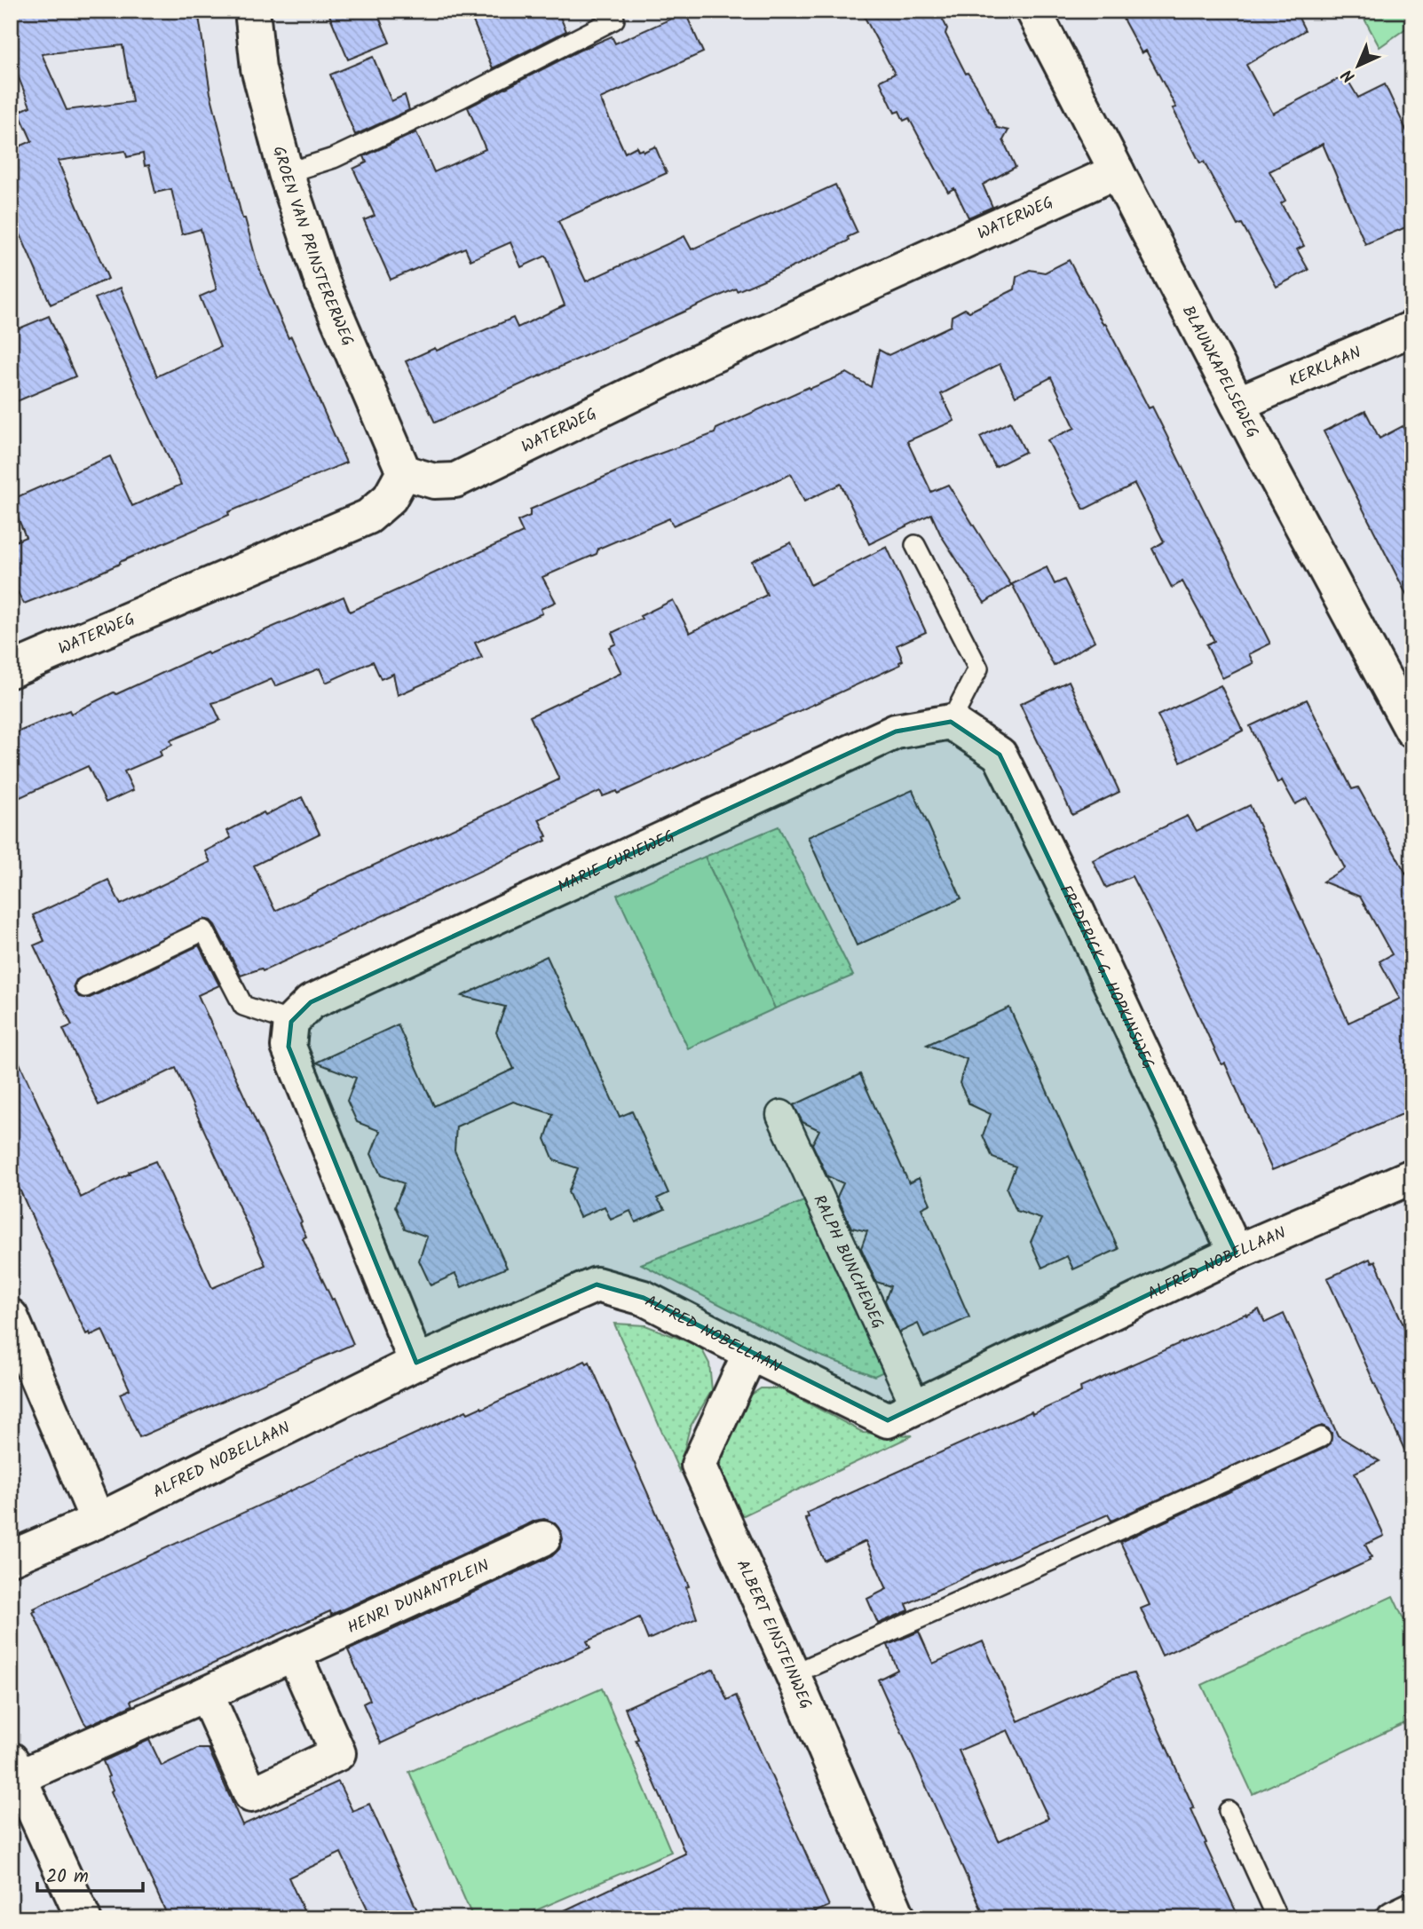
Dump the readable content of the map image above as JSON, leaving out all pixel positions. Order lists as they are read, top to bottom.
{
  "streets": {
    "street": [
      "WATERWEG",
      "GROEN VAN PRINSTERERWEG",
      "KERKLAAN",
      "BLAUWKAPELSEWEG",
      "MARIE CURIEWEG",
      "FREDERICK G. HOPKINSWEG",
      "RALPH BUNCHEWEG",
      "ALFRED NOBELLAAN",
      "HENRI DUNANTPLEIN",
      "ALBERT EINSTEINWEG"
    ]
  },
  "crossings": [
    ["WATERWEG", "GROEN VAN PRINSTERERWEG"],
    ["WATERWEG", "BLAUWKAPELSEWEG"],
    ["KERKLAAN", "BLAUWKAPELSEWEG"],
    ["MARIE CURIEWEG", "FREDERICK G. HOPKINSWEG"],
    ["FREDERICK G. HOPKINSWEG", "ALFRED NOBELLAAN"],
    ["RALPH BUNCHEWEG", "ALFRED NOBELLAAN"],
    ["ALFRED NOBELLAAN", "ALBERT EINSTEINWEG"]
  ],
  "scale_bar": "20 m",
  "north": "bottom left"
}
